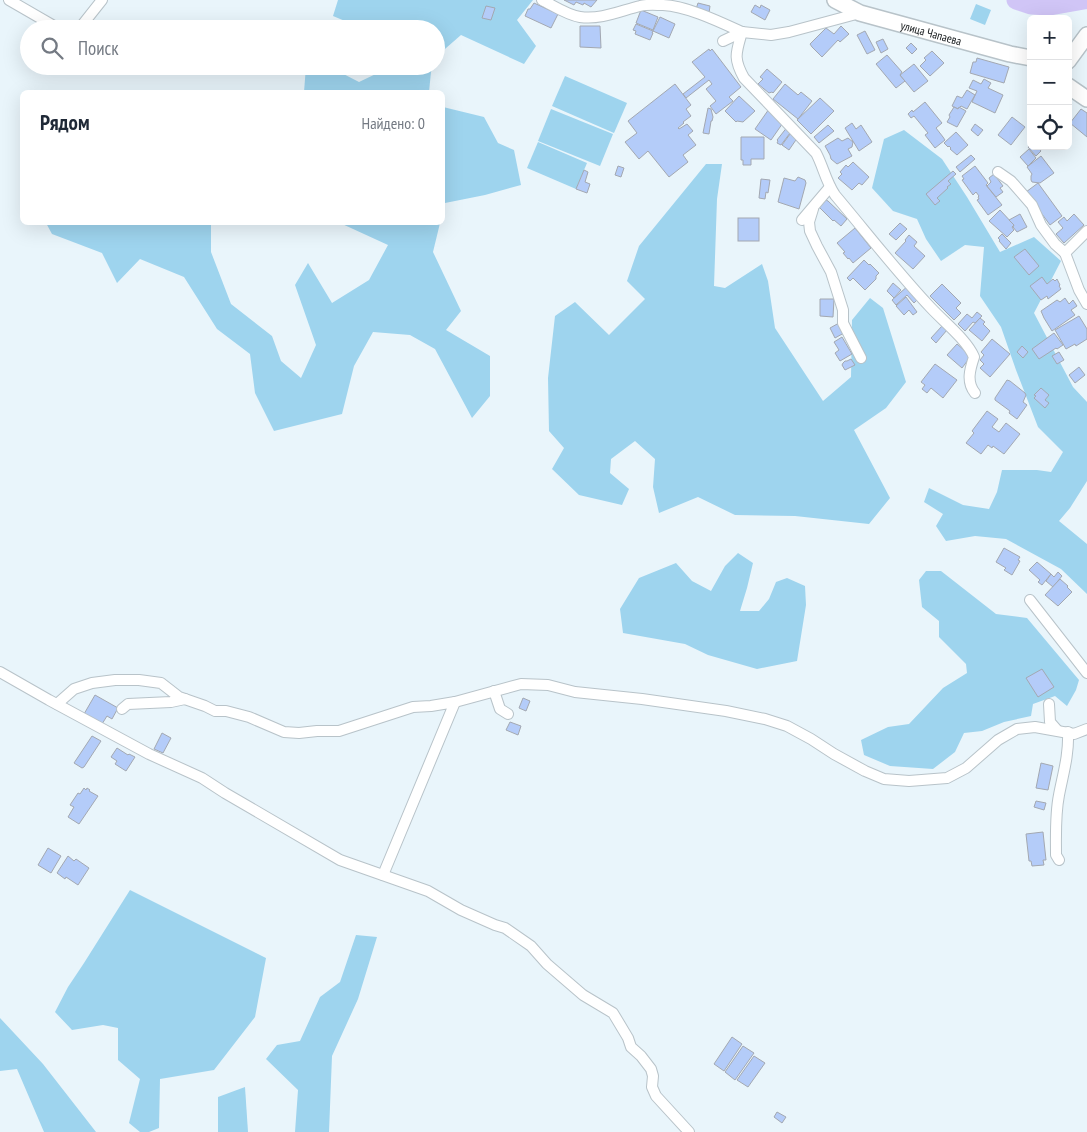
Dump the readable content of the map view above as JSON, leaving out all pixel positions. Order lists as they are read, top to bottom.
{
  "streets": {
    "street": ["улица Чапаева"]
  },
  "page": {
    "map_buttons": ["+", "−"],
    "search": "Поиск",
    "heading": ["Рядом", "Найдено: 0"]
  }
}
